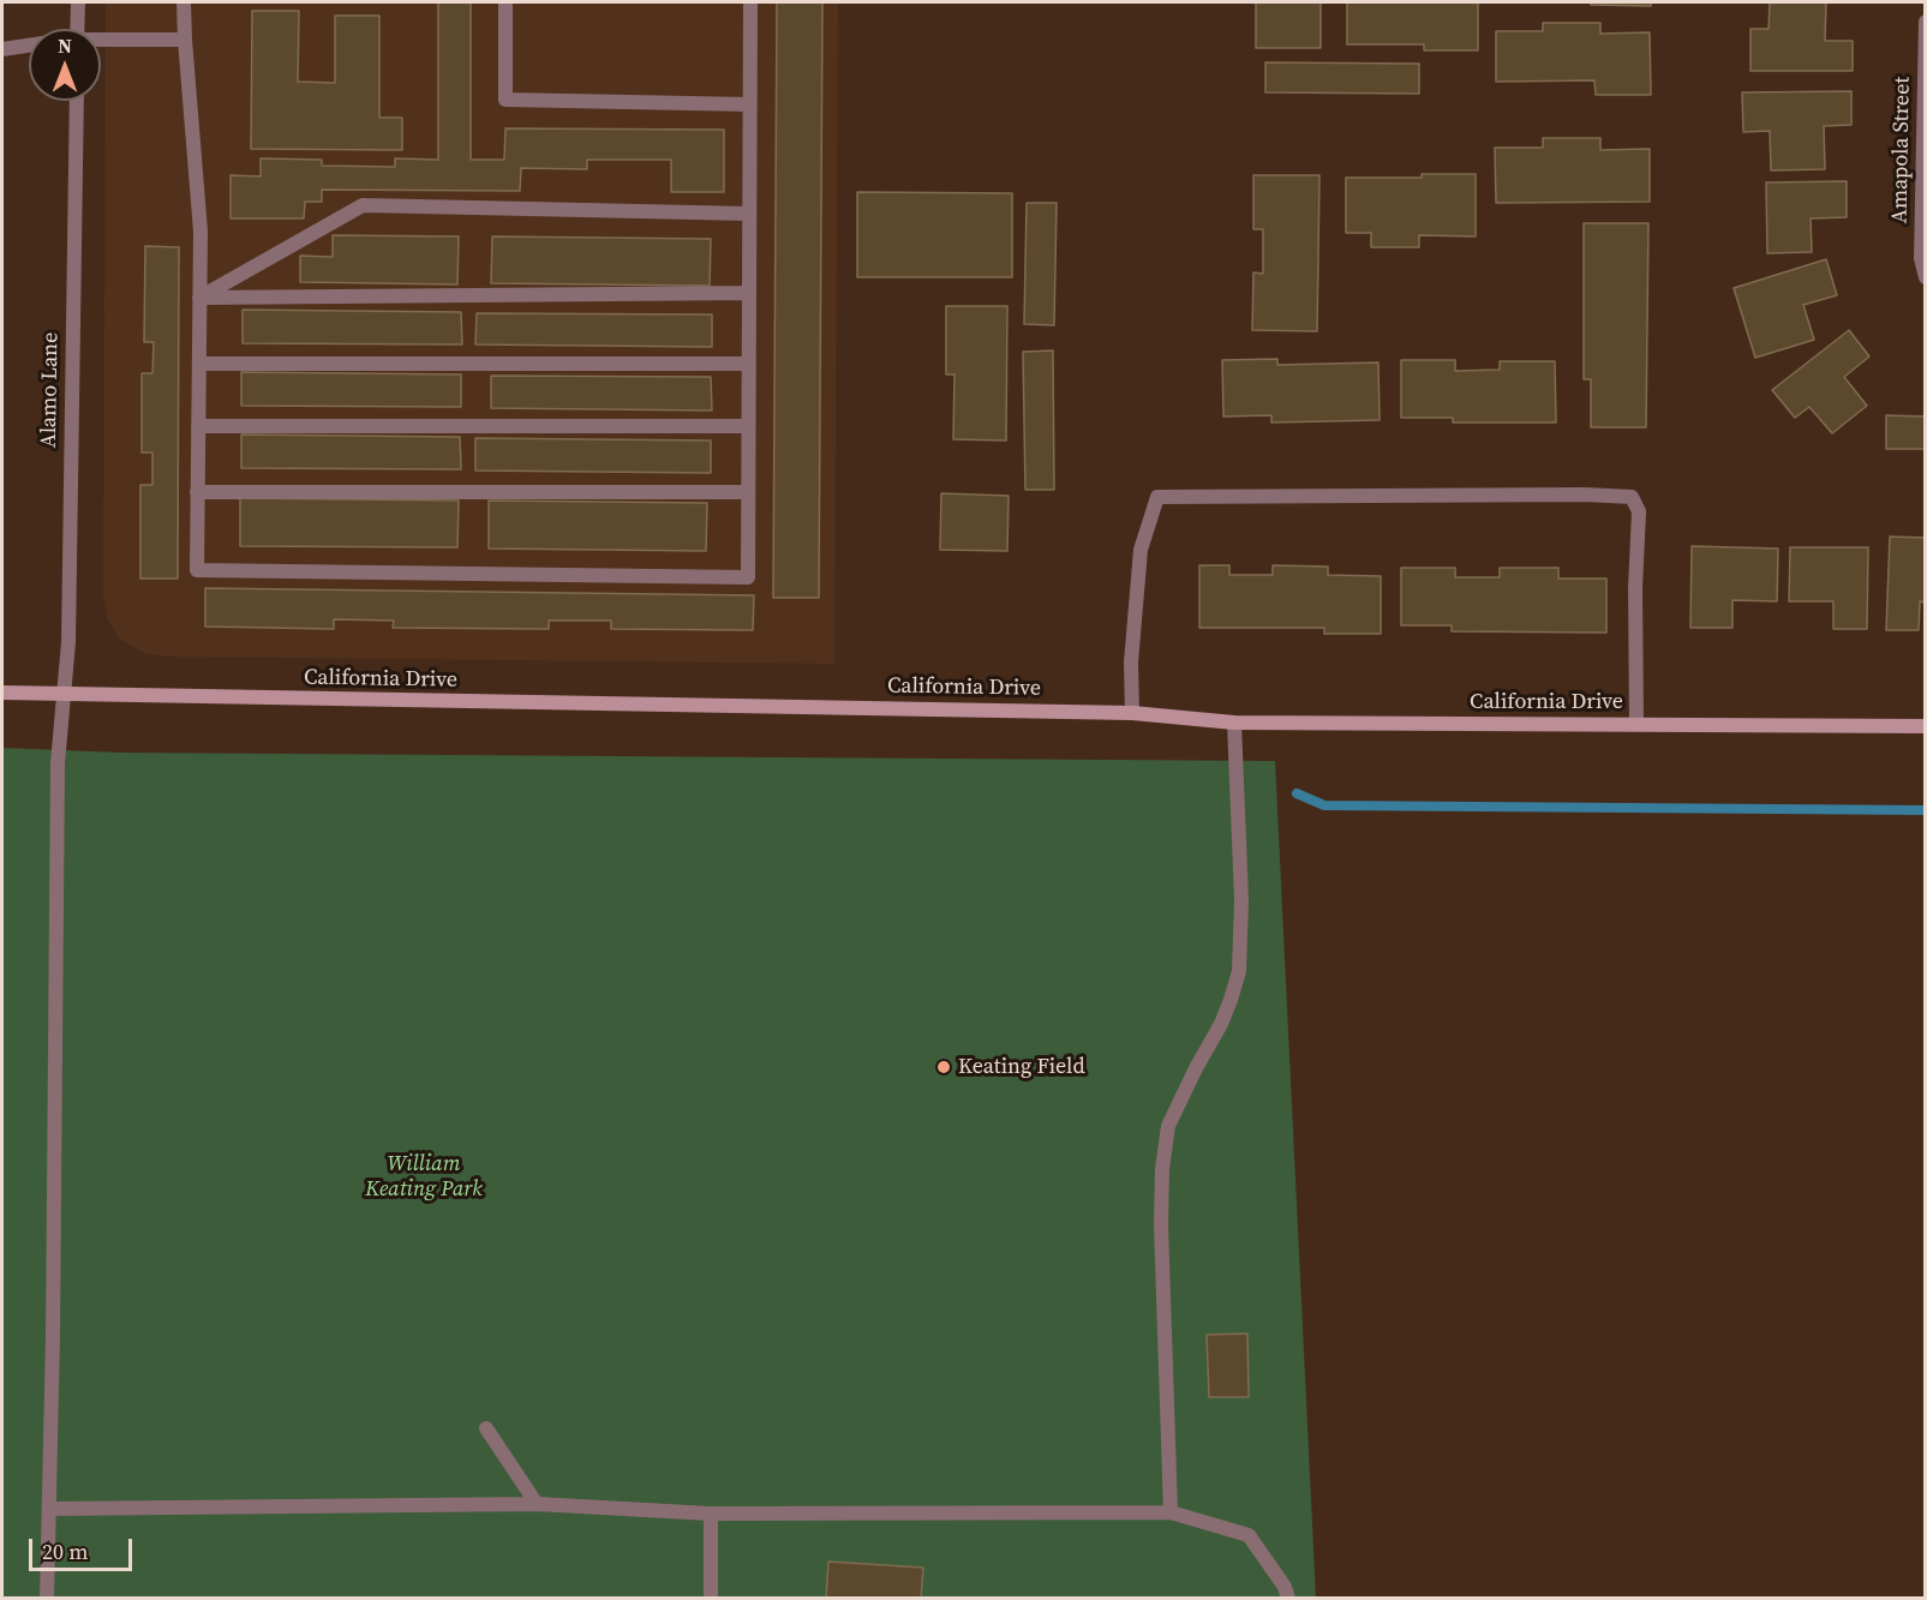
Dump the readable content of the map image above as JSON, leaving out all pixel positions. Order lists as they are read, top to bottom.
{
  "streets": {
    "street": ["Amapola Street", "Alamo Lane", "California Drive"]
  },
  "crossings": [
    ["Alamo Lane", "California Drive"]
  ],
  "parks": ["William Keating Park"],
  "places": ["Keating Field"],
  "scale_bar": "20 m",
  "north": "top"
}
